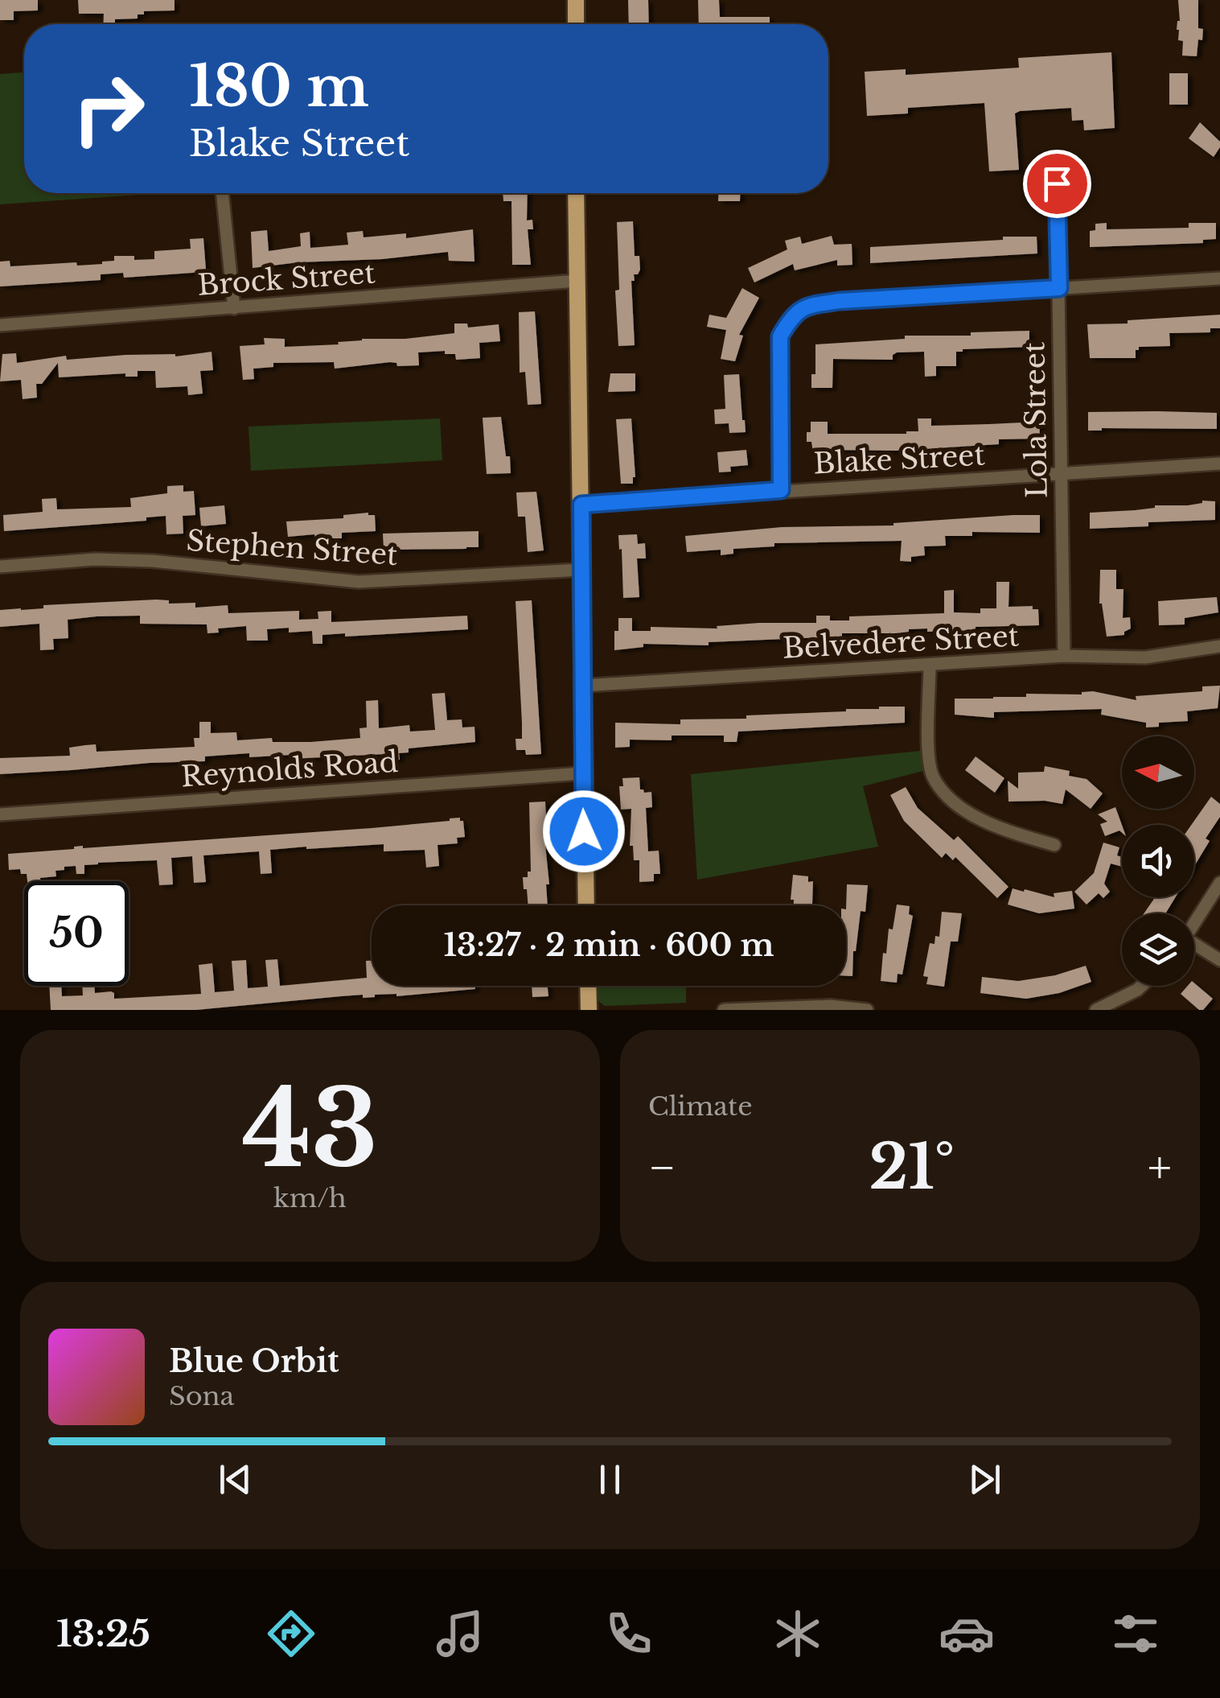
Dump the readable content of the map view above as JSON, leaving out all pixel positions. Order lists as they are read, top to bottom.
{
  "streets": {
    "street": [
      "Brock Street",
      "Lola Street",
      "Blake Street",
      "Stephen Street",
      "Belvedere Street",
      "Reynolds Road"
    ]
  },
  "crossings": [
    ["Lola Street", "Blake Street"],
    ["Lola Street", "Belvedere Street"]
  ],
  "north": "left",
  "page": {
    "turn": ["180 m", "Blake Street"],
    "limit": "50",
    "trip": "13:27 · 2 min · 600 m",
    "tile": [
      ["43", "km/h"],
      "Climate"
    ],
    "heat": ["−", "21°", "+"],
    "song": ["Blue Orbit", "Sona"],
    "tabs": "13:25"
  }
}
